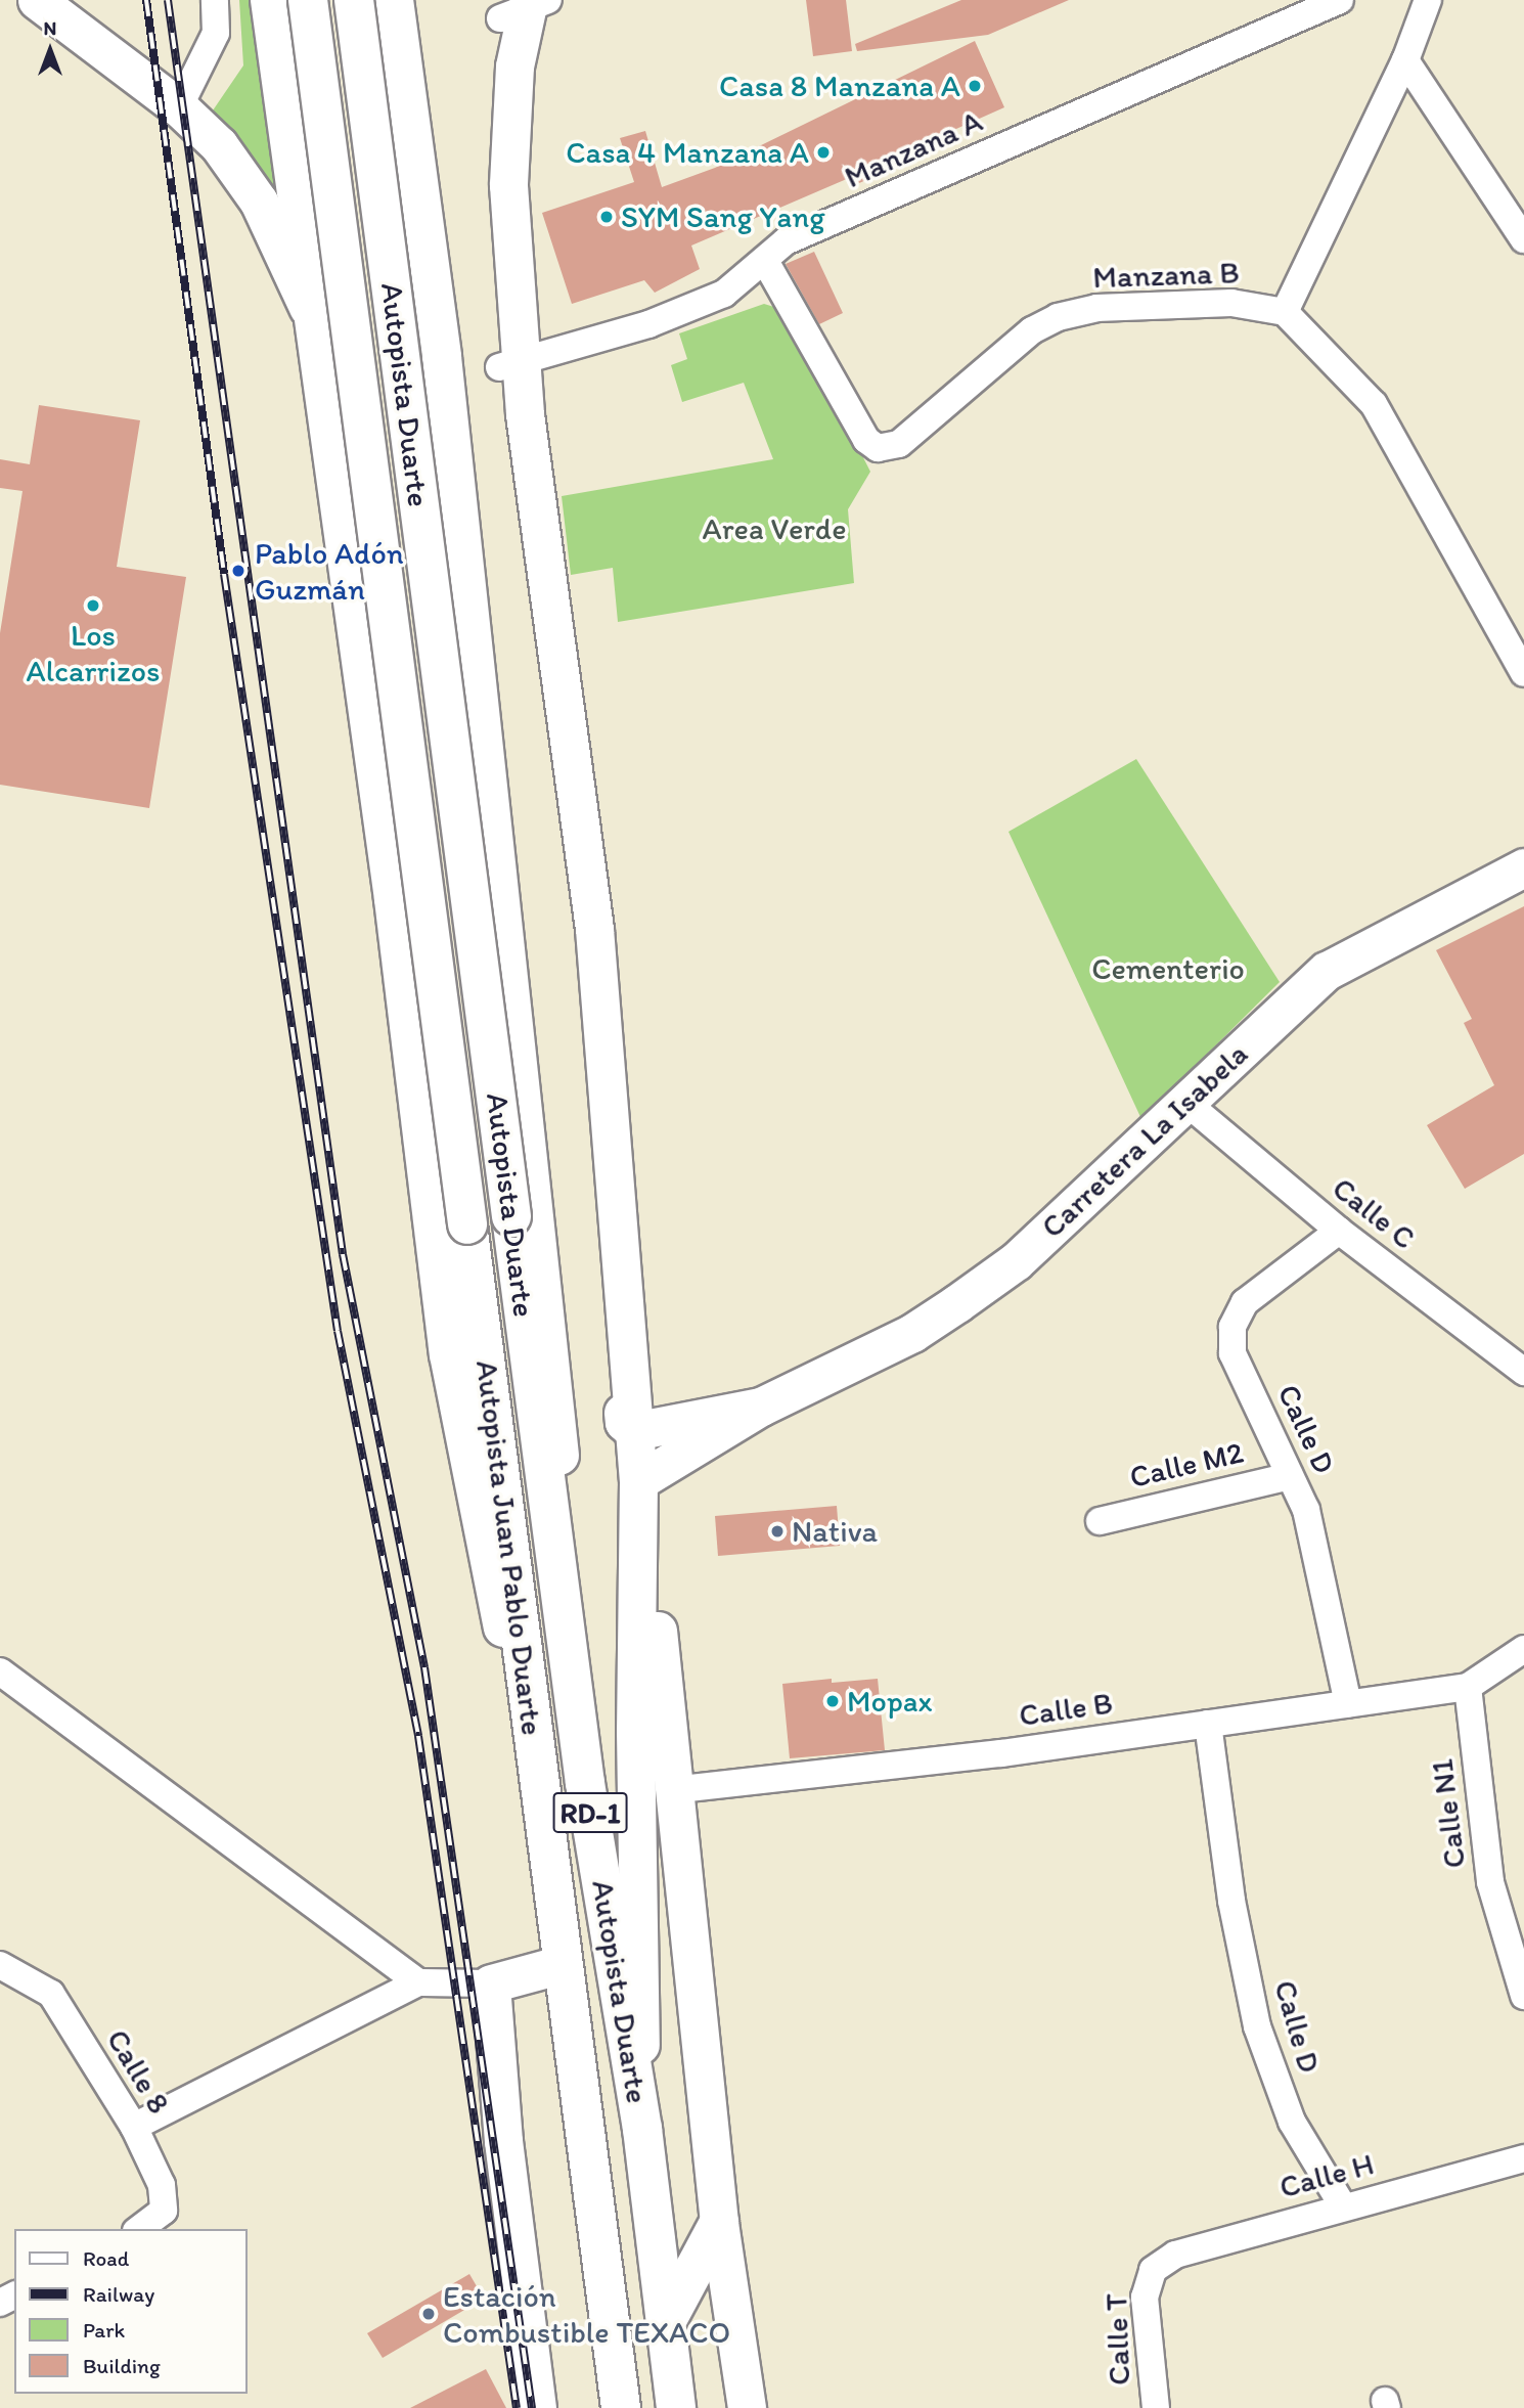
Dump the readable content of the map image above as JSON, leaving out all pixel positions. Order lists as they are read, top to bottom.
{
  "streets": {
    "main road": [
      "Autopista Duarte",
      "Carretera La Isabela",
      "Autopista Juan Pablo Duarte",
      "RD-1"
    ],
    "street": [
      "Manzana A",
      "Manzana B",
      "Calle C",
      "Calle D",
      "Calle M2",
      "Calle B",
      "Calle N1",
      "Calle 8",
      "Calle H",
      "Calle T"
    ]
  },
  "crossings": [
    ["Manzana A", "Manzana B"],
    ["Autopista Duarte", "Autopista Juan Pablo Duarte"],
    ["Carretera La Isabela", "Calle C"],
    ["Calle C", "Calle D"],
    ["Calle D", "Calle M2"],
    ["Calle D", "Calle B"],
    ["Calle D", "Calle H"],
    ["Calle B", "Calle N1"],
    ["Calle H", "Calle T"]
  ],
  "parks": ["Area Verde", "Cementerio"],
  "places": [
    "Casa 8 Manzana A",
    "Casa 4 Manzana A",
    "SYM Sang Yang",
    "Pablo Adón Guzmán",
    "Los Alcarrizos",
    "Nativa",
    "Mopax",
    "Estación Combustible TEXACO"
  ],
  "legend": [
    "Road",
    "Railway",
    "Park",
    "Building"
  ],
  "north": "top"
}
